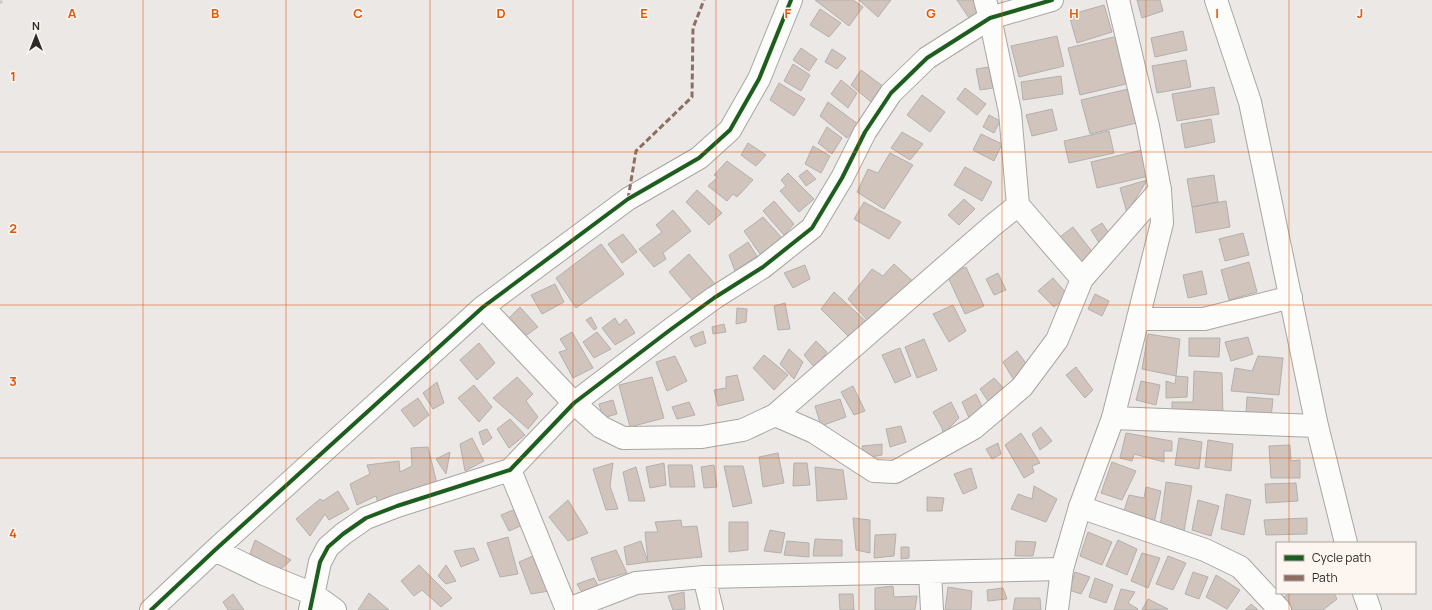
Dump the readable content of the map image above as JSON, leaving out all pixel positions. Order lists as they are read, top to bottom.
{
  "legend": ["Cycle path", "Path"],
  "north": "top",
  "grid": {
    "columns": [
      "A",
      "B",
      "C",
      "D",
      "E",
      "F",
      "G",
      "H",
      "I",
      "J"
    ],
    "rows": [
      "1",
      "2",
      "3",
      "4"
    ]
  }
}
